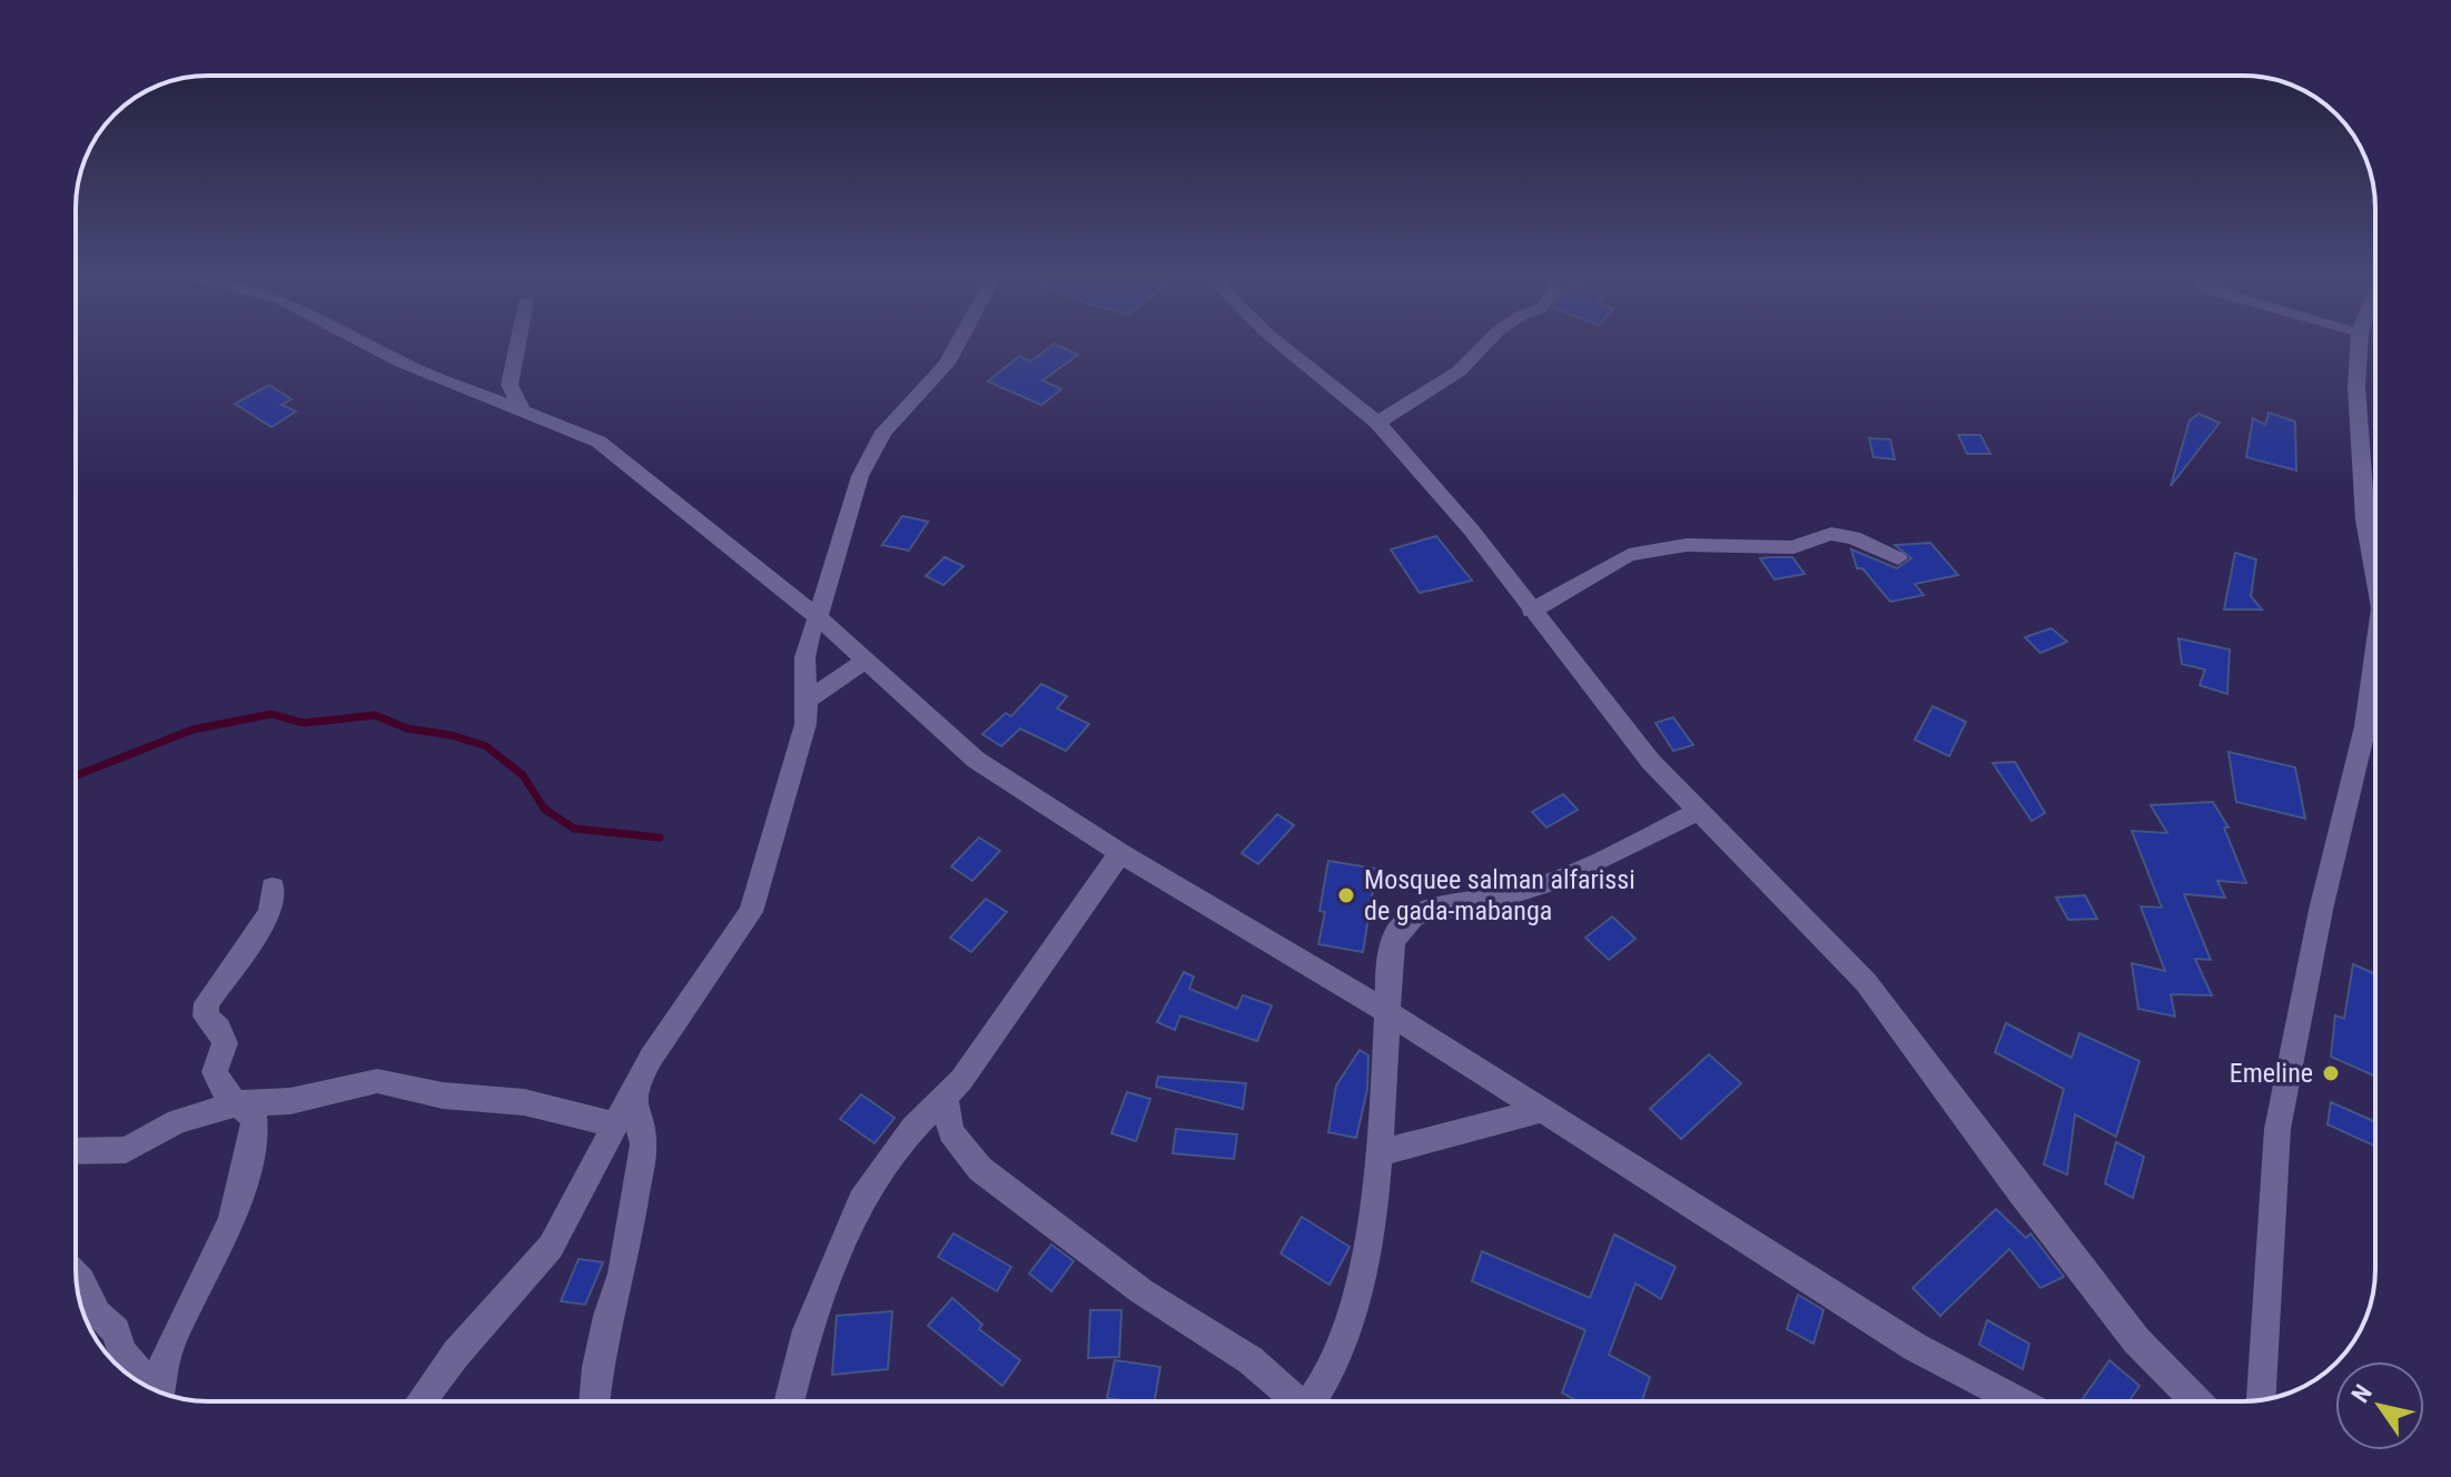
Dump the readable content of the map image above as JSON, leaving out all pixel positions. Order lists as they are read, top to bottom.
{
  "places": ["Mosquee salman alfarissi de gada-mabanga", "Emeline"],
  "north": "top left"
}
